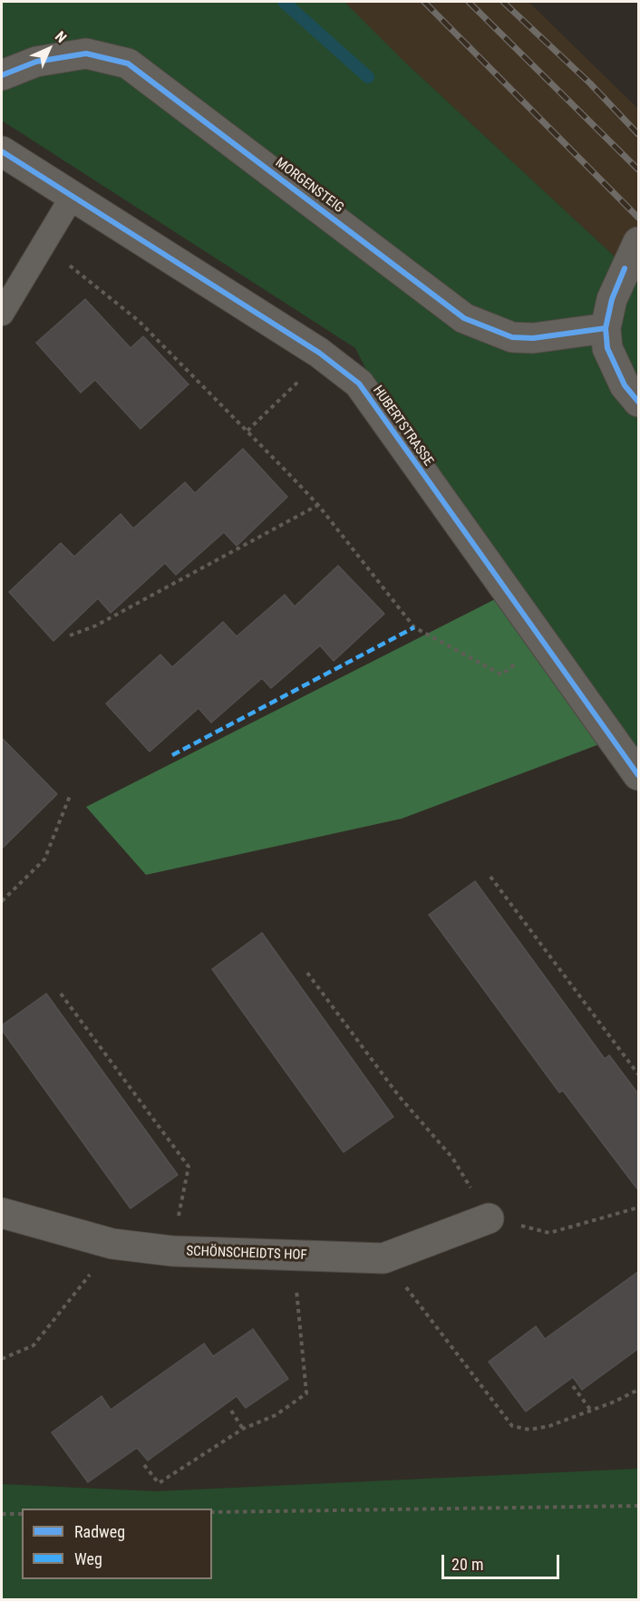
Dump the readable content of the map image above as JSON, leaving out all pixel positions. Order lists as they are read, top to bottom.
{
  "streets": {
    "street": ["MORGENSTEIG", "HUBERTSTRASSE", "SCHÖNSCHEIDTS HOF"]
  },
  "legend": ["Radweg", "Weg"],
  "scale_bar": "20 m",
  "north": "top right"
}
